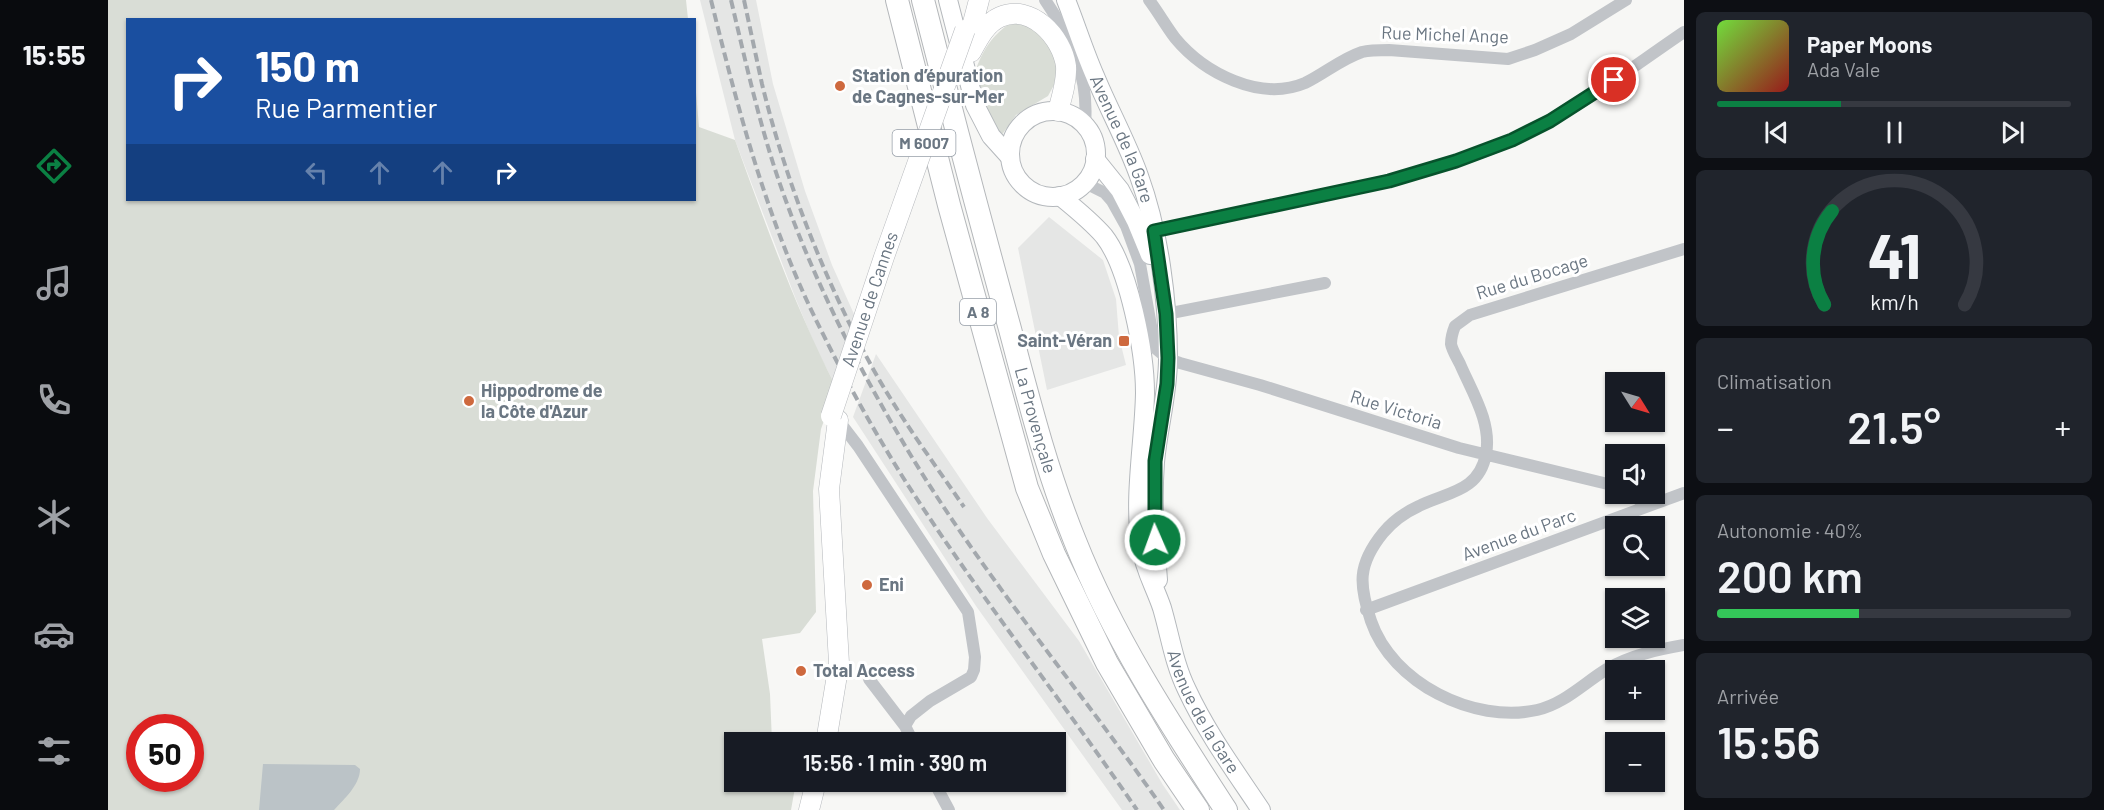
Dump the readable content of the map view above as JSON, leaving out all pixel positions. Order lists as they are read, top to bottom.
{
  "streets": {
    "highway": ["A 8", "La Provençale"],
    "main road": ["Avenue de la Gare", "M 6007", "Avenue de Cannes"],
    "street": [
      "Rue Michel Ange",
      "Rue du Bocage",
      "Rue Victoria",
      "Avenue du Parc"
    ]
  },
  "crossings": [
    ["Avenue de la Gare", "Rue Victoria"],
    ["Rue du Bocage", "Rue Victoria"]
  ],
  "places": {
    "other": [
      "Station d’épuration de Cagnes-sur-Mer",
      "Hippodrome de la Côte d'Azur",
      "Eni",
      "Total Access"
    ],
    "transit": ["Saint-Véran"]
  },
  "north": "bottom right",
  "page": {
    "tabs": "15:55",
    "turn": ["150 m", "Rue Parmentier"],
    "song": ["Paper Moons", "Ada Vale"],
    "tile": [
      "Climatisation",
      ["Autonomie · 40%", "200 km"],
      ["Arrivée", "15:56"]
    ],
    "map_buttons": ["+", "−"],
    "heat": ["−", "21.5°", "+"],
    "limit": "50",
    "trip": "15:56 · 1 min · 390 m",
    "gauge": ["41", "km/h"]
  }
}
